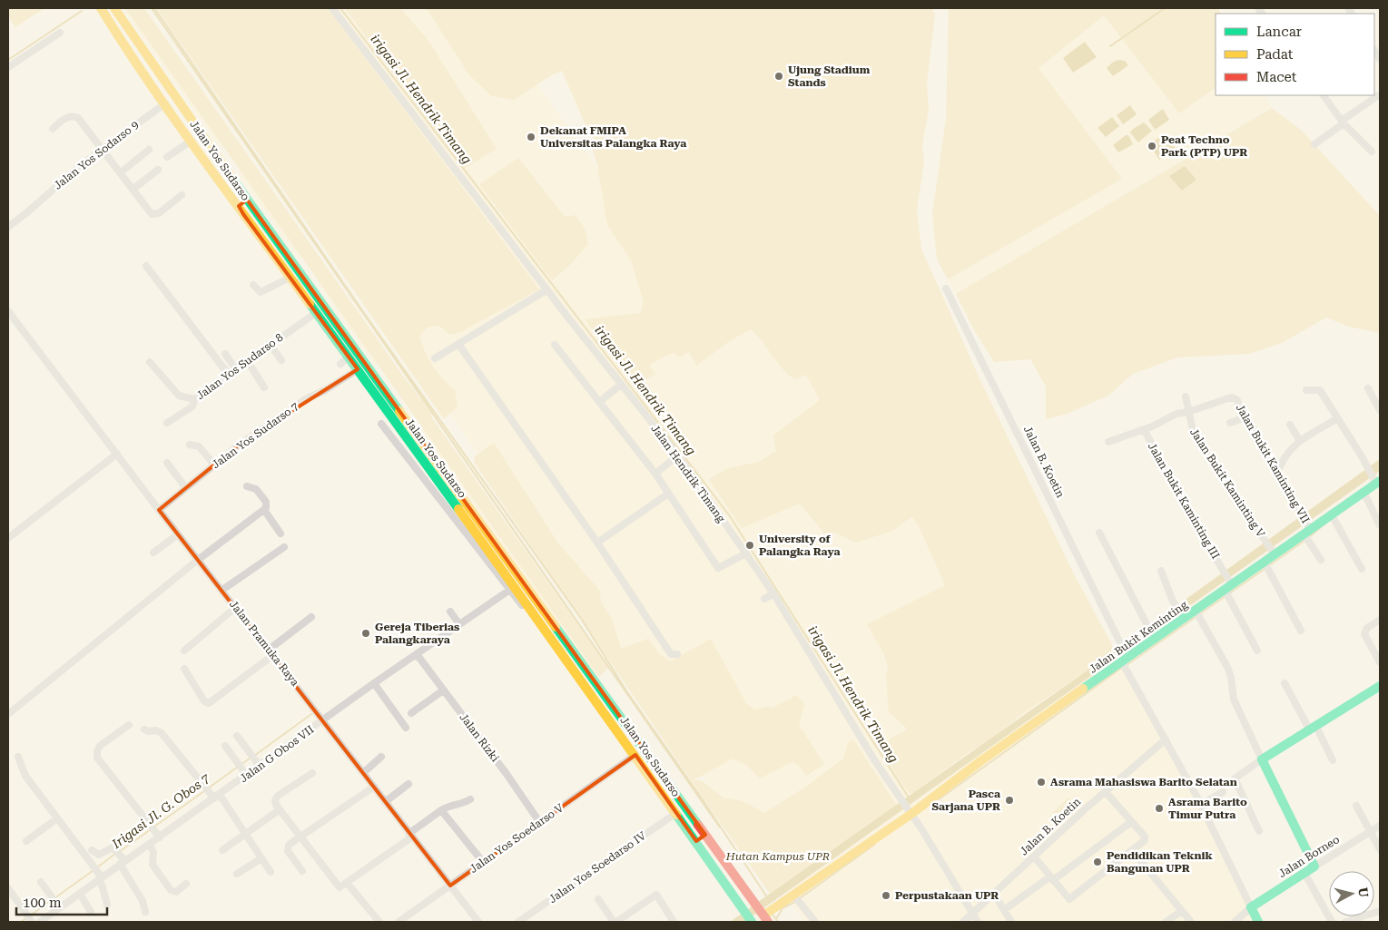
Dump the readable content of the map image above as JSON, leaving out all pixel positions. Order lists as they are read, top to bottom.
{
  "streets": {
    "main road": ["Jalan Yos Sudarso", "Jalan Bukit Keminting", "Jalan Borneo"],
    "street": [
      "Jalan Yos Sodarso 9",
      "Jalan Yos Sudarso 8",
      "Jalan Yos Sudarso 7",
      "Jalan B. Koetin",
      "Jalan Bukit Kaminting VII",
      "Jalan Hendrik Timang",
      "Jalan Bukit Kaminting V",
      "Jalan Bukit Kaminting III",
      "Jalan Pramuka Raya",
      "Jalan Rizki",
      "Jalan G Obos VII",
      "Jalan Yos Soedarso V",
      "Jalan Yos Soedarso IV"
    ]
  },
  "crossings": [
    ["Jalan Yos Sodarso 9", "Jalan Yos Sudarso"],
    ["Jalan Yos Sudarso", "Jalan Yos Sudarso 8"],
    ["Jalan Yos Sudarso", "Jalan Yos Sudarso 7"],
    ["Jalan Yos Sudarso", "Jalan Bukit Keminting"],
    ["Jalan Yos Sudarso", "Jalan G Obos VII"],
    ["Jalan Yos Sudarso", "Jalan Yos Soedarso V"],
    ["Jalan Yos Sudarso", "Jalan Yos Soedarso IV"],
    ["Jalan B. Koetin", "Jalan Hendrik Timang"],
    ["Jalan B. Koetin", "Jalan Bukit Keminting"],
    ["Jalan Bukit Kaminting VII", "Jalan Bukit Kaminting V"],
    ["Jalan Bukit Kaminting VII", "Jalan Bukit Kaminting III"],
    ["Jalan Bukit Kaminting VII", "Jalan Bukit Keminting"],
    ["Jalan Hendrik Timang", "Jalan Bukit Keminting"],
    ["Jalan Bukit Kaminting V", "Jalan Bukit Keminting"],
    ["Jalan Bukit Kaminting III", "Jalan Bukit Keminting"],
    ["Jalan Pramuka Raya", "Jalan G Obos VII"],
    ["Jalan Pramuka Raya", "Jalan Yos Soedarso V"],
    ["Jalan Rizki", "Jalan G Obos VII"],
    ["Jalan Rizki", "Jalan Yos Soedarso V"]
  ],
  "water": ["irigasi Jl. Hendrik Timang", "Irigasi Jl. G. Obos 7"],
  "parks": ["Hutan Kampus UPR"],
  "places": [
    "Ujung Stadium Stands",
    "Dekanat FMIPA Universitas Palangka Raya",
    "Peat Techno Park (PTP) UPR",
    "University of Palangka Raya",
    "Gereja Tiberias Palangkaraya",
    "Asrama Mahasiswa Barito Selatan",
    "Pasca Sarjana UPR",
    "Asrama Barito Timur Putra",
    "Pendidikan Teknik Bangunan UPR",
    "Perpustakaan UPR"
  ],
  "legend": ["Lancar", "Padat", "Macet"],
  "scale_bar": "100 m",
  "north": "right"
}
